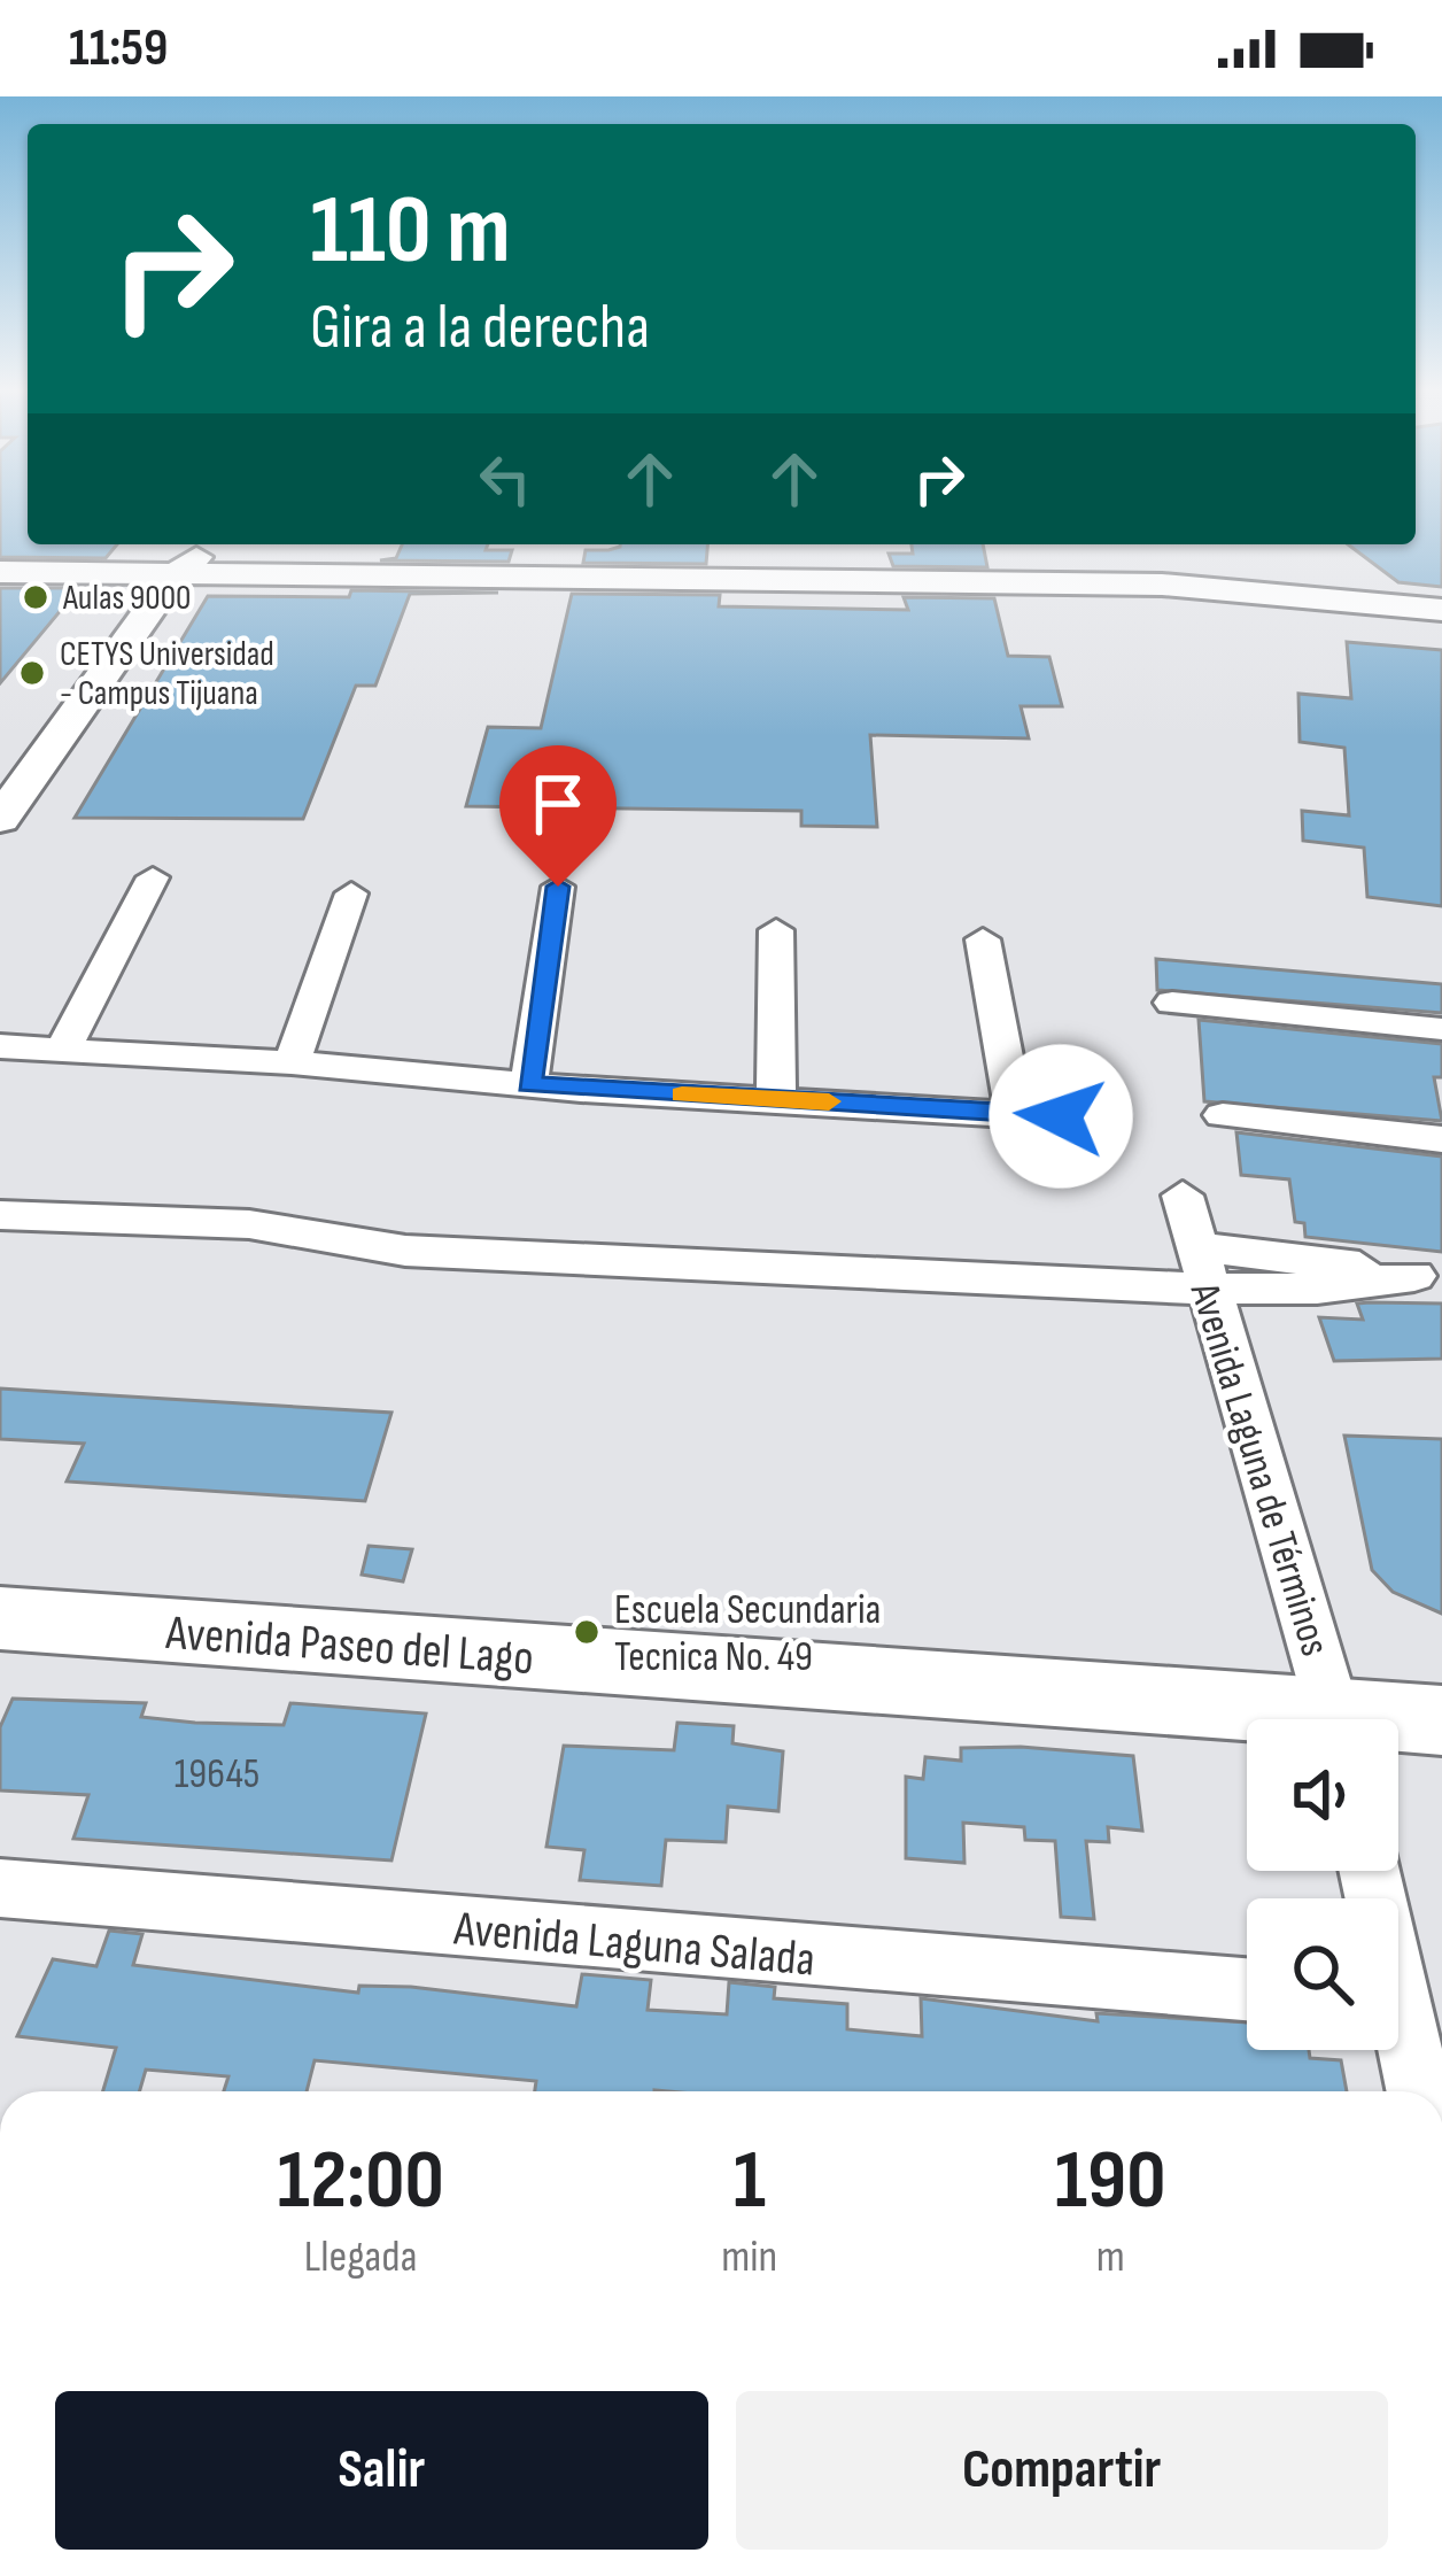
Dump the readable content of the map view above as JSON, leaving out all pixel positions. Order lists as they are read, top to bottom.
{
  "streets": {
    "main road": ["Avenida Paseo del Lago"],
    "street": ["Avenida Laguna de Términos", "Avenida Laguna Salada"]
  },
  "places": ["Aulas 9000", "CETYS Universidad - Campus Tijuana", "Escuela Secundaria Tecnica No. 49"],
  "house_numbers": ["19645"],
  "page": {
    "status": "11:59",
    "turn": ["110 m", "Gira a la derecha"],
    "eta": [
      "12:00",
      "Llegada",
      "1",
      "min",
      "190",
      "m"
    ],
    "buttons": ["Salir", "Compartir"]
  }
}
